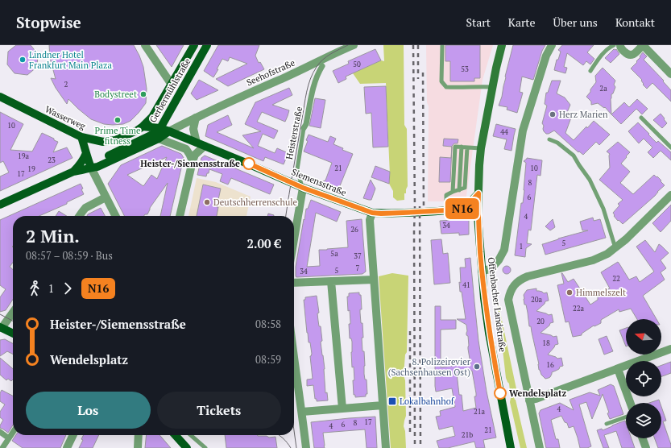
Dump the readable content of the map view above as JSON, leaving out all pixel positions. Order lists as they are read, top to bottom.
{
  "streets": {
    "main road": [
      "Seehofstraße",
      "Gerbermühlstraße",
      "Wasserweg",
      "Siemensstraße",
      "Offenbacher Landstraße"
    ],
    "street": ["Heisterstraße"]
  },
  "crossings": [
    ["Seehofstraße", "Gerbermühlstraße"],
    ["Seehofstraße", "Siemensstraße"],
    ["Gerbermühlstraße", "Wasserweg"],
    ["Gerbermühlstraße", "Siemensstraße"],
    ["Wasserweg", "Siemensstraße"],
    ["Heisterstraße", "Siemensstraße"],
    ["Siemensstraße", "Offenbacher Landstraße"]
  ],
  "places": {
    "other": [
      "Lindner Hotel Frankfurt Main Plaza",
      "Bodystreet",
      "Herz Marien",
      "Prime Time fitness",
      "Heister-/Siemensstraße",
      "Deutschherrenschule",
      "Himmelszelt",
      "8. Polizeirevier (Sachsenhausen Ost)",
      "Wendelsplatz"
    ],
    "transit": ["Lokalbahnhof"]
  },
  "lines": ["bus line N16"],
  "house_numbers": [
    "50",
    "53",
    "2",
    "2a",
    "10",
    "44",
    "19a",
    "23",
    "21",
    "10",
    "19",
    "17",
    "8",
    "6",
    "4",
    "34",
    "26",
    "5",
    "1",
    "5a",
    "37",
    "7",
    "5",
    "34",
    "22",
    "41",
    "20a",
    "22a",
    "20",
    "18",
    "16",
    "4",
    "21a",
    "17",
    "8",
    "6",
    "4",
    "21",
    "21b"
  ],
  "north": "left",
  "page": {
    "header": "Stopwise",
    "nav": [
      "Start",
      "Karte",
      "Über uns",
      "Kontakt"
    ],
    "on_map": "N16",
    "heading": ["2 Min.", "08:57 – 08:59 · Bus", "2.00 €"],
    "legs": ["1", "N16"],
    "list": [
      {
        "name": "Heister-/Siemensstraße",
        "value": "08:58"
      },
      {
        "name": "Wendelsplatz",
        "value": "08:59"
      }
    ],
    "buttons": ["Los", "Tickets"]
  }
}
